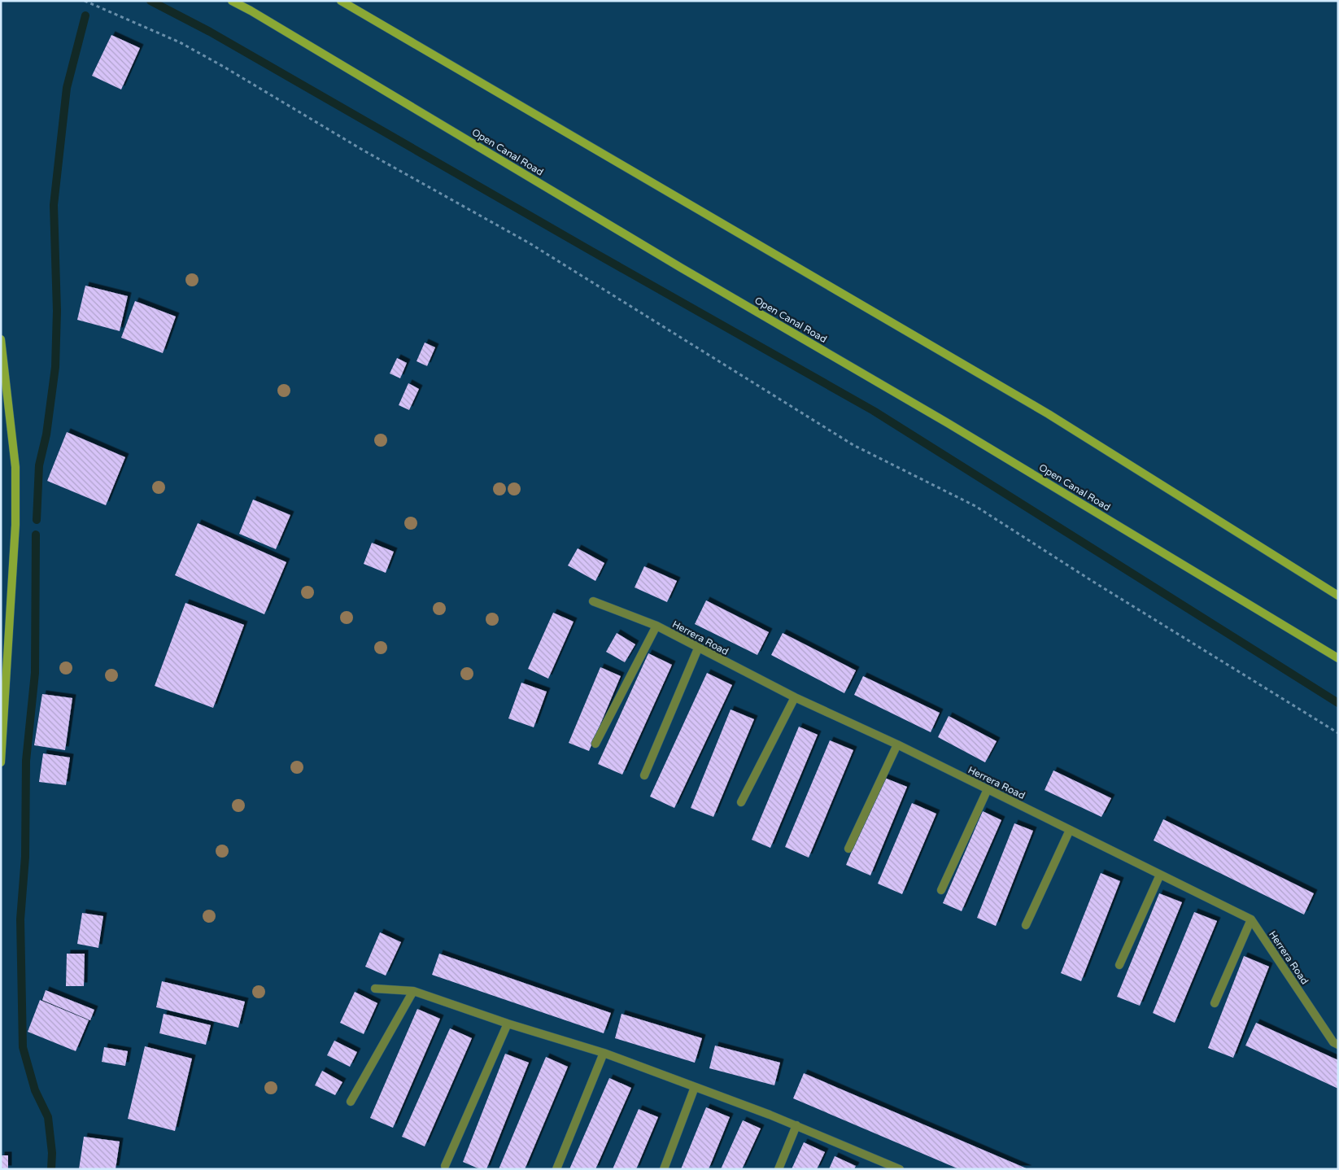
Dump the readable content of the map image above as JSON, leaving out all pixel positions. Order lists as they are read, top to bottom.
{
  "streets": {
    "main road": ["Open Canal Road"],
    "street": ["Herrera Road"]
  }
}
